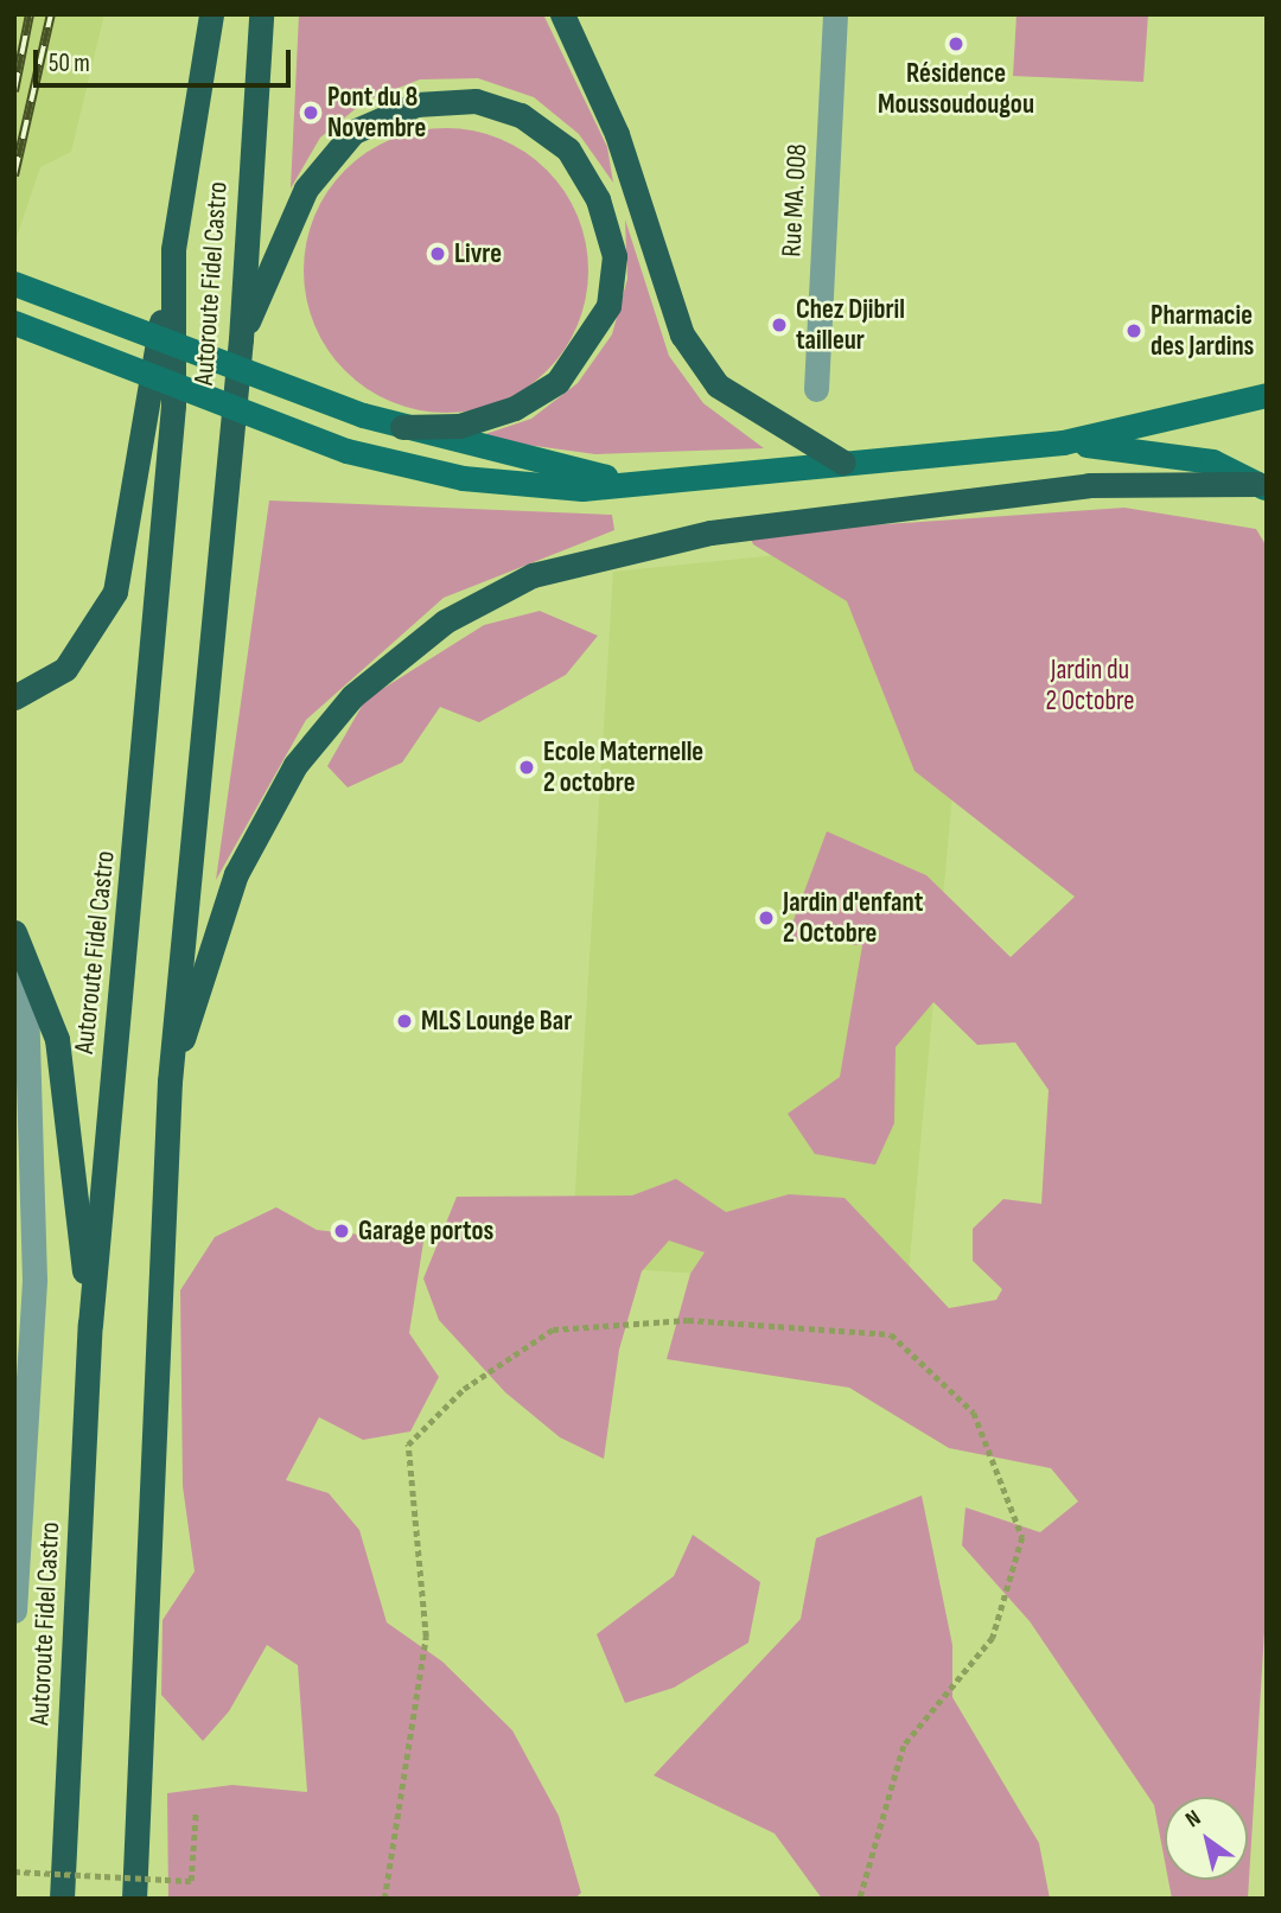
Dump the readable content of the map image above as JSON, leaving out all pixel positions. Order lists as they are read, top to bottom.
{
  "streets": {
    "highway": ["Autoroute Fidel Castro"],
    "street": ["Rue MA. 008"]
  },
  "parks": ["Jardin du 2 Octobre"],
  "places": [
    "Résidence Moussoudougou",
    "Pont du 8 Novembre",
    "Livre",
    "Chez Djibril tailleur",
    "Pharmacie des Jardins",
    "Ecole Maternelle 2 octobre",
    "Jardin d'enfant 2 Octobre",
    "MLS Lounge Bar",
    "Garage portos"
  ],
  "scale_bar": "50 m",
  "north": "top left"
}
